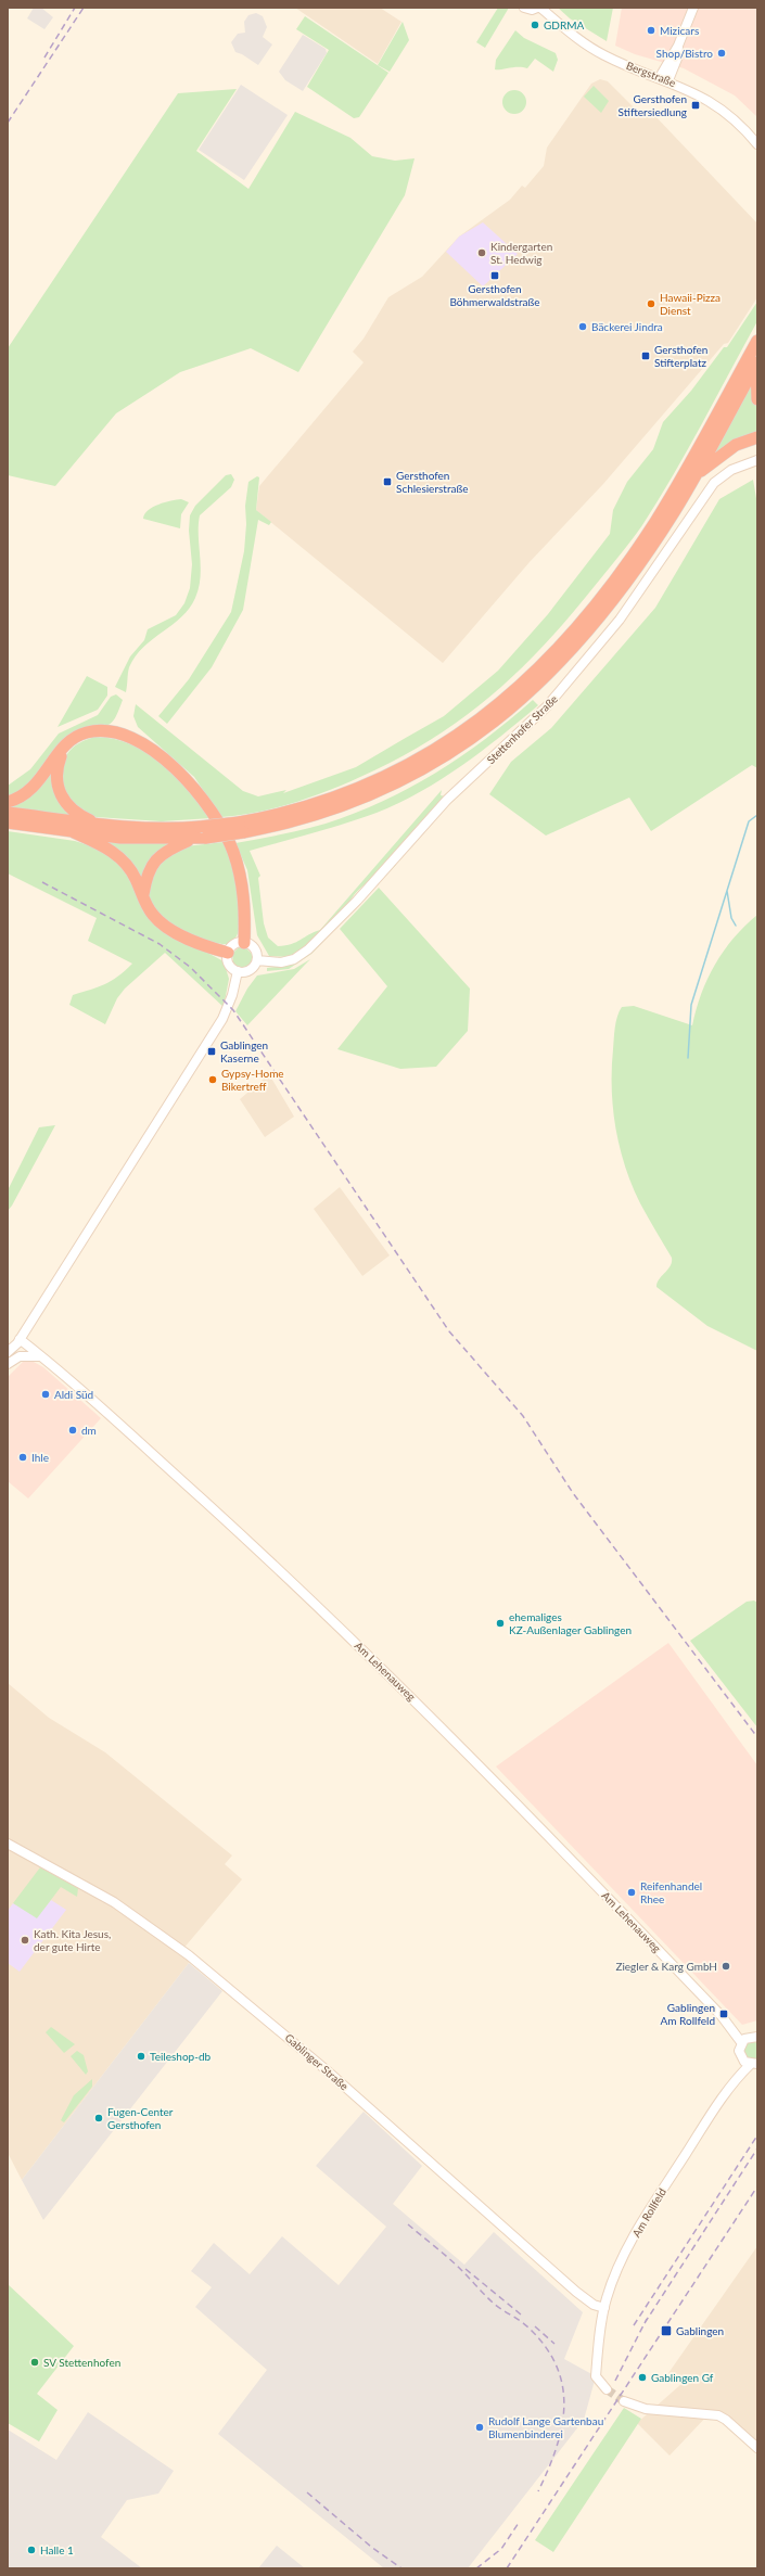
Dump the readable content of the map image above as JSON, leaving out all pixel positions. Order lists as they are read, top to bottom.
{
  "streets": {
    "street": [
      "Bergstraße",
      "Stettenhofer Straße",
      "Am Lehenauweg",
      "Gablinger Straße",
      "Am Rollfeld"
    ]
  },
  "crossings": [
    ["Gablinger Straße", "Am Rollfeld"]
  ],
  "places": {
    "other": [
      "GDRMA",
      "Mizicars",
      "Shop/Bistro",
      "Kindergarten St. Hedwig",
      "Hawaii-Pizza Dienst",
      "Bäckerei Jindra",
      "Gypsy-Home Bikertreff",
      "Aldi Süd",
      "dm",
      "Ihle",
      "ehemaliges KZ-Außenlager Gablingen",
      "Reifenhandel Rhee",
      "Kath. Kita Jesus, der gute Hirte",
      "Ziegler & Karg GmbH",
      "Teileshop-db",
      "Fugen-Center Gersthofen",
      "SV Stettenhofen",
      "Gablingen Gf",
      "Rudolf Lange Gartenbau Blumenbinderei",
      "Halle 1"
    ],
    "transit": [
      "Gersthofen Stiftersiedlung",
      "Gersthofen Böhmerwaldstraße",
      "Gersthofen Stifterplatz",
      "Gersthofen Schlesierstraße",
      "Gablingen Kaserne",
      "Gablingen Am Rollfeld",
      "Gablingen"
    ]
  }
}
